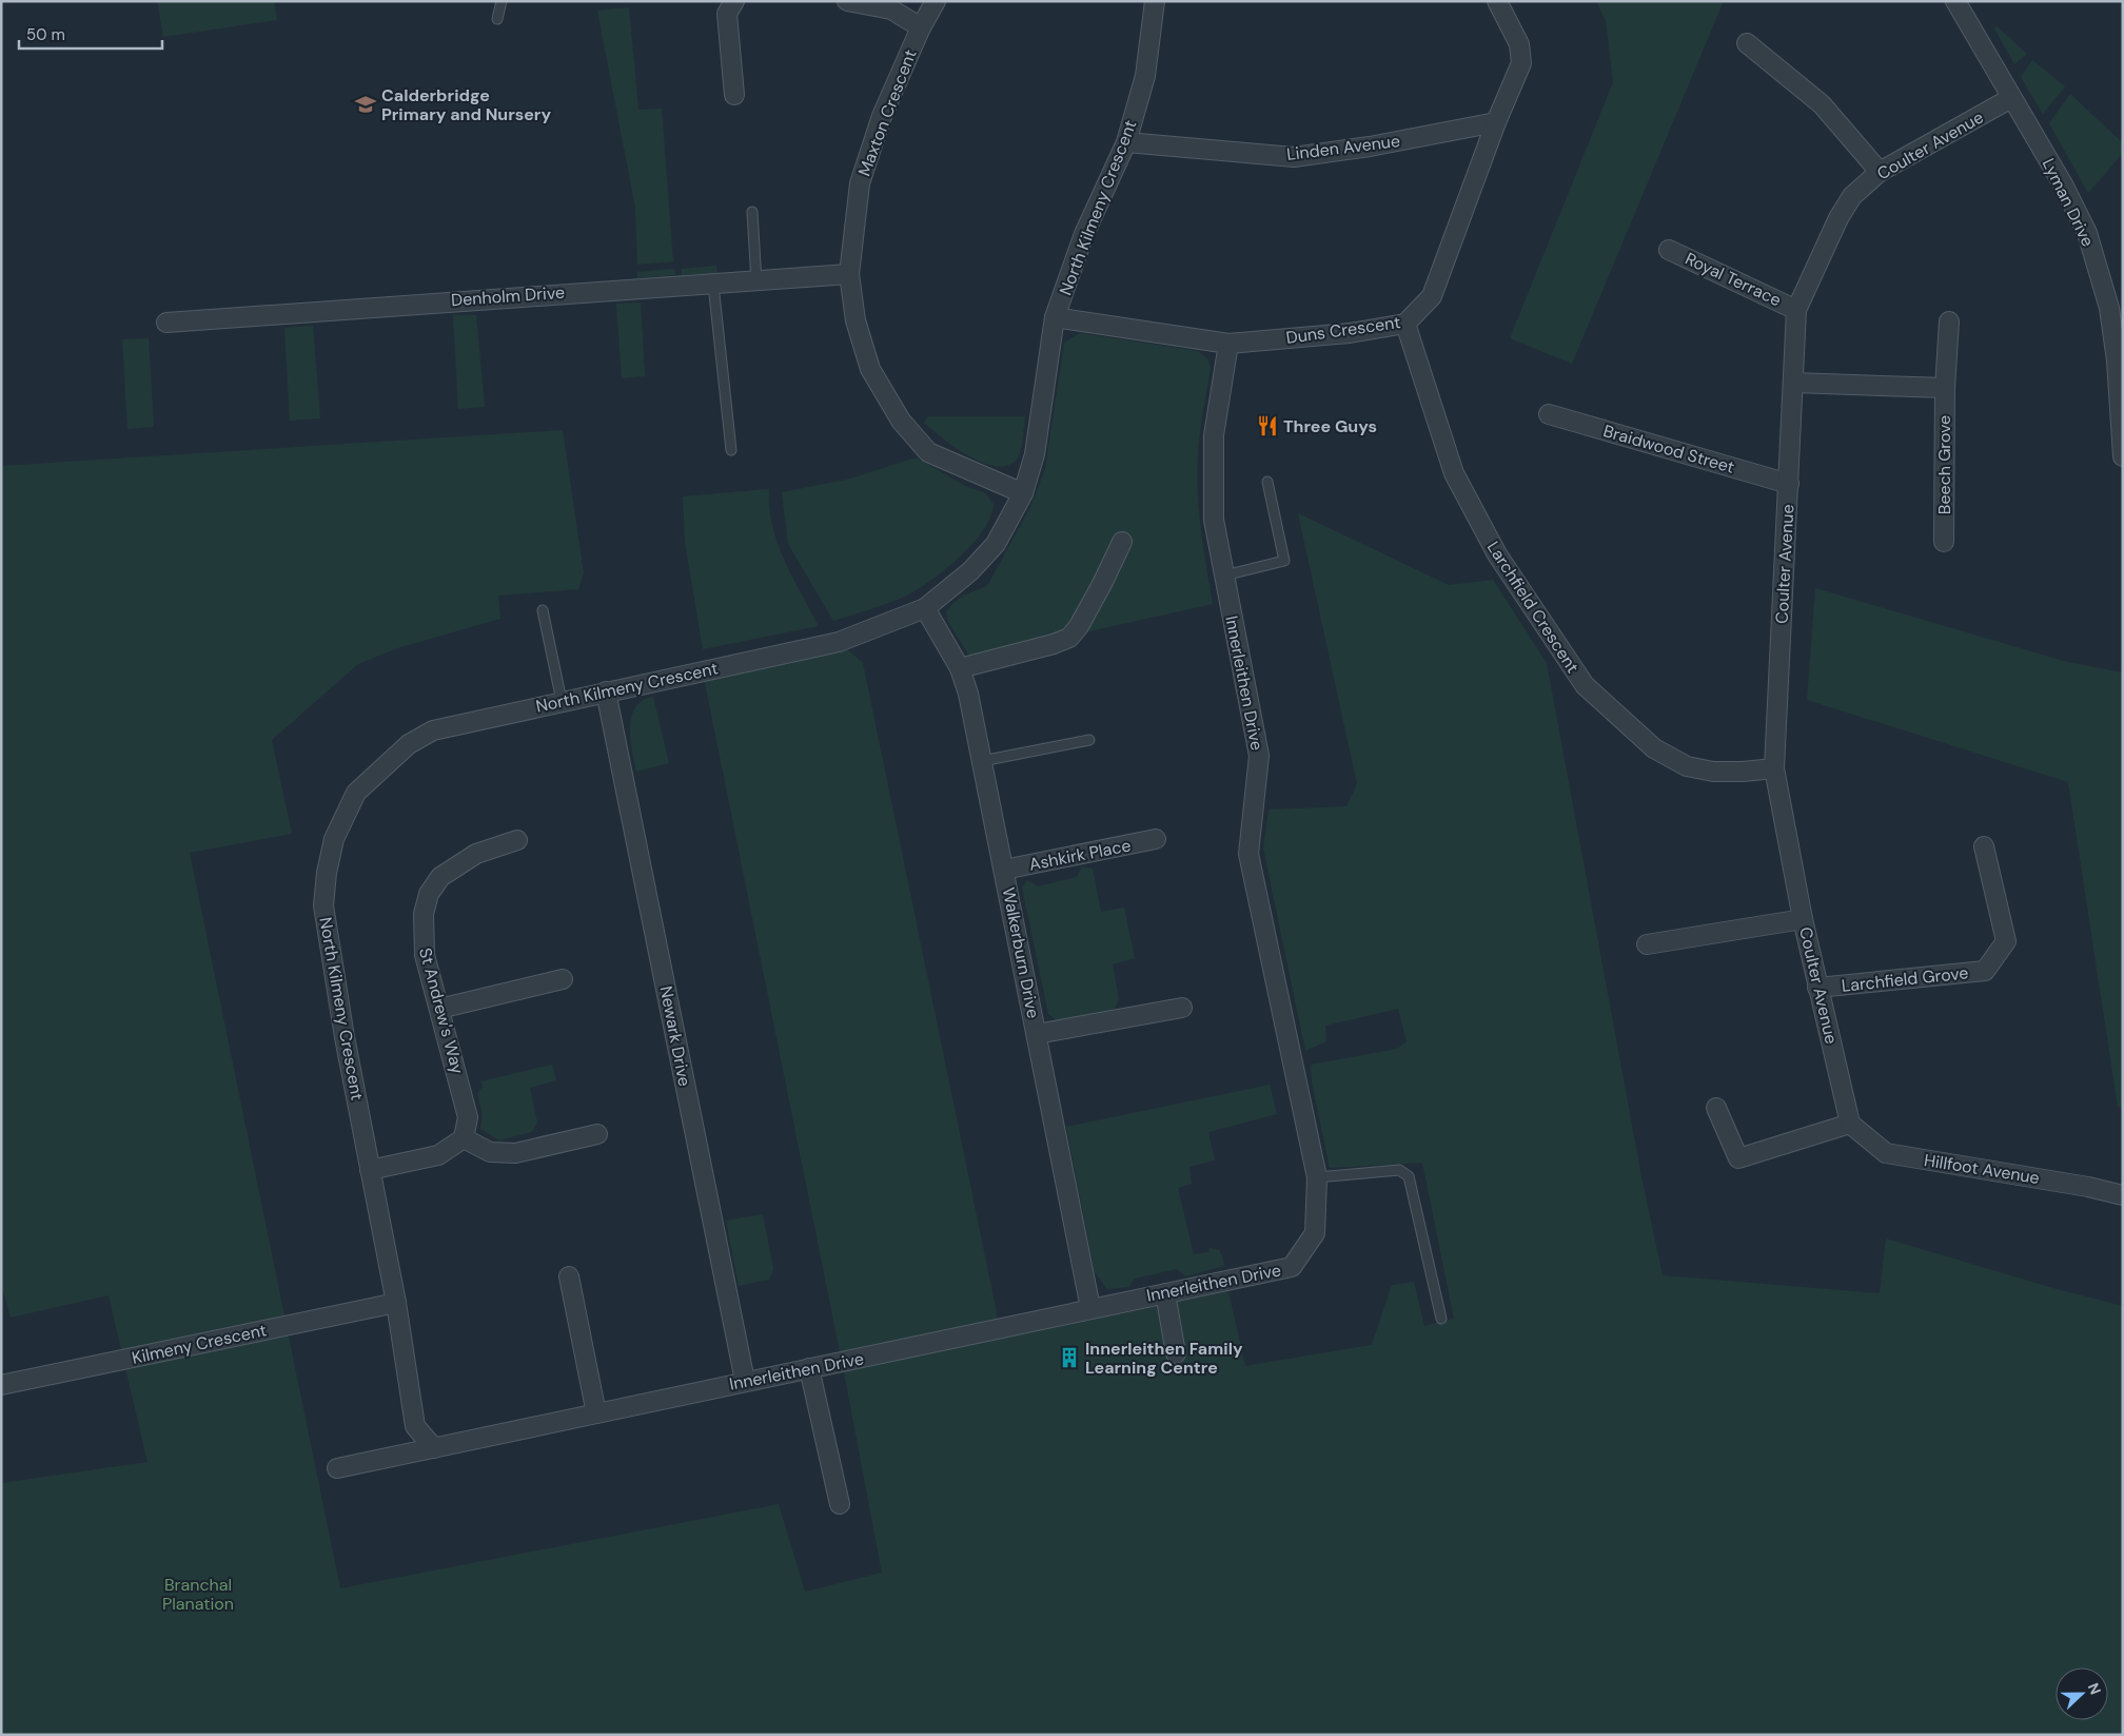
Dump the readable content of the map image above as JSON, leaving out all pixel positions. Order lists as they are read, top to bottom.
{
  "streets": {
    "street": [
      "Maxton Crescent",
      "Coulter Avenue",
      "Linden Avenue",
      "Lyman Drive",
      "North Kilmeny Crescent",
      "Royal Terrace",
      "Denholm Drive",
      "Duns Crescent",
      "Braidwood Street",
      "Beech Grove",
      "Larchfield Crescent",
      "Innerleithen Drive",
      "Ashkirk Place",
      "Walkerburn Drive",
      "Larchfield Grove",
      "St Andrew's Way",
      "Newark Drive",
      "Hillfoot Avenue",
      "Kilmeny Crescent"
    ]
  },
  "crossings": [
    ["Maxton Crescent", "North Kilmeny Crescent"],
    ["Maxton Crescent", "Denholm Drive"],
    ["Coulter Avenue", "Lyman Drive"],
    ["Coulter Avenue", "Royal Terrace"],
    ["Coulter Avenue", "Braidwood Street"],
    ["Coulter Avenue", "Larchfield Crescent"],
    ["Coulter Avenue", "Larchfield Grove"],
    ["Coulter Avenue", "Hillfoot Avenue"],
    ["Linden Avenue", "North Kilmeny Crescent"],
    ["Linden Avenue", "Duns Crescent"],
    ["North Kilmeny Crescent", "Duns Crescent"],
    ["North Kilmeny Crescent", "Innerleithen Drive"],
    ["North Kilmeny Crescent", "Walkerburn Drive"],
    ["North Kilmeny Crescent", "Newark Drive"],
    ["North Kilmeny Crescent", "Kilmeny Crescent"],
    ["Duns Crescent", "Larchfield Crescent"],
    ["Duns Crescent", "Innerleithen Drive"],
    ["Innerleithen Drive", "Walkerburn Drive"],
    ["Innerleithen Drive", "Newark Drive"],
    ["Ashkirk Place", "Walkerburn Drive"]
  ],
  "parks": ["Branchal Planation"],
  "places": {
    "school or university": ["Calderbridge Primary and Nursery"],
    "restaurant": ["Three Guys"],
    "building": ["Innerleithen Family Learning Centre"]
  },
  "scale_bar": "50 m",
  "north": "right"
}
